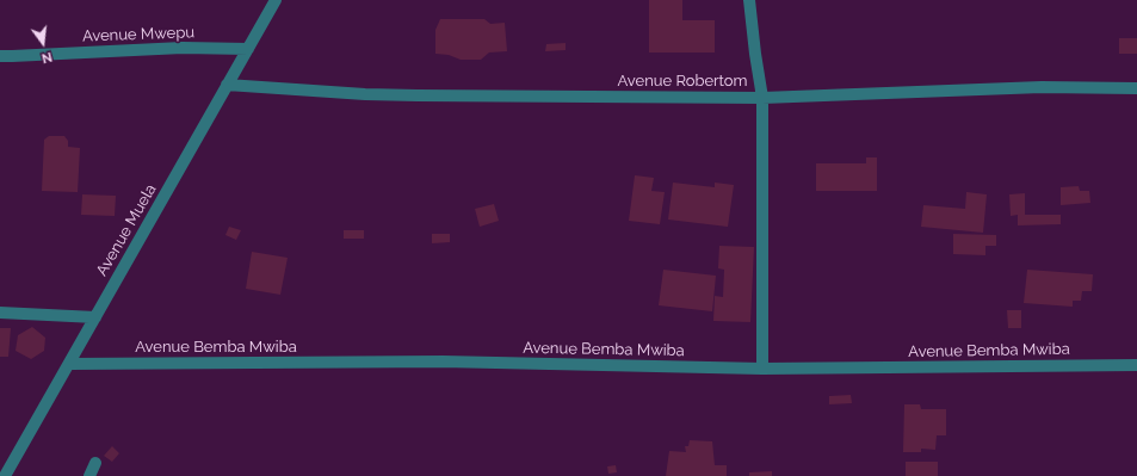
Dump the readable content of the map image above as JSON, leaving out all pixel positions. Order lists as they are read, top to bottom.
{
  "streets": {
    "street": [
      "Avenue Mwepu",
      "Avenue Robertom",
      "Avenue Muela",
      "Avenue Bemba Mwiba"
    ]
  },
  "crossings": [
    ["Avenue Mwepu", "Avenue Muela"],
    ["Avenue Robertom", "Avenue Muela"],
    ["Avenue Muela", "Avenue Bemba Mwiba"]
  ],
  "north": "bottom"
}
